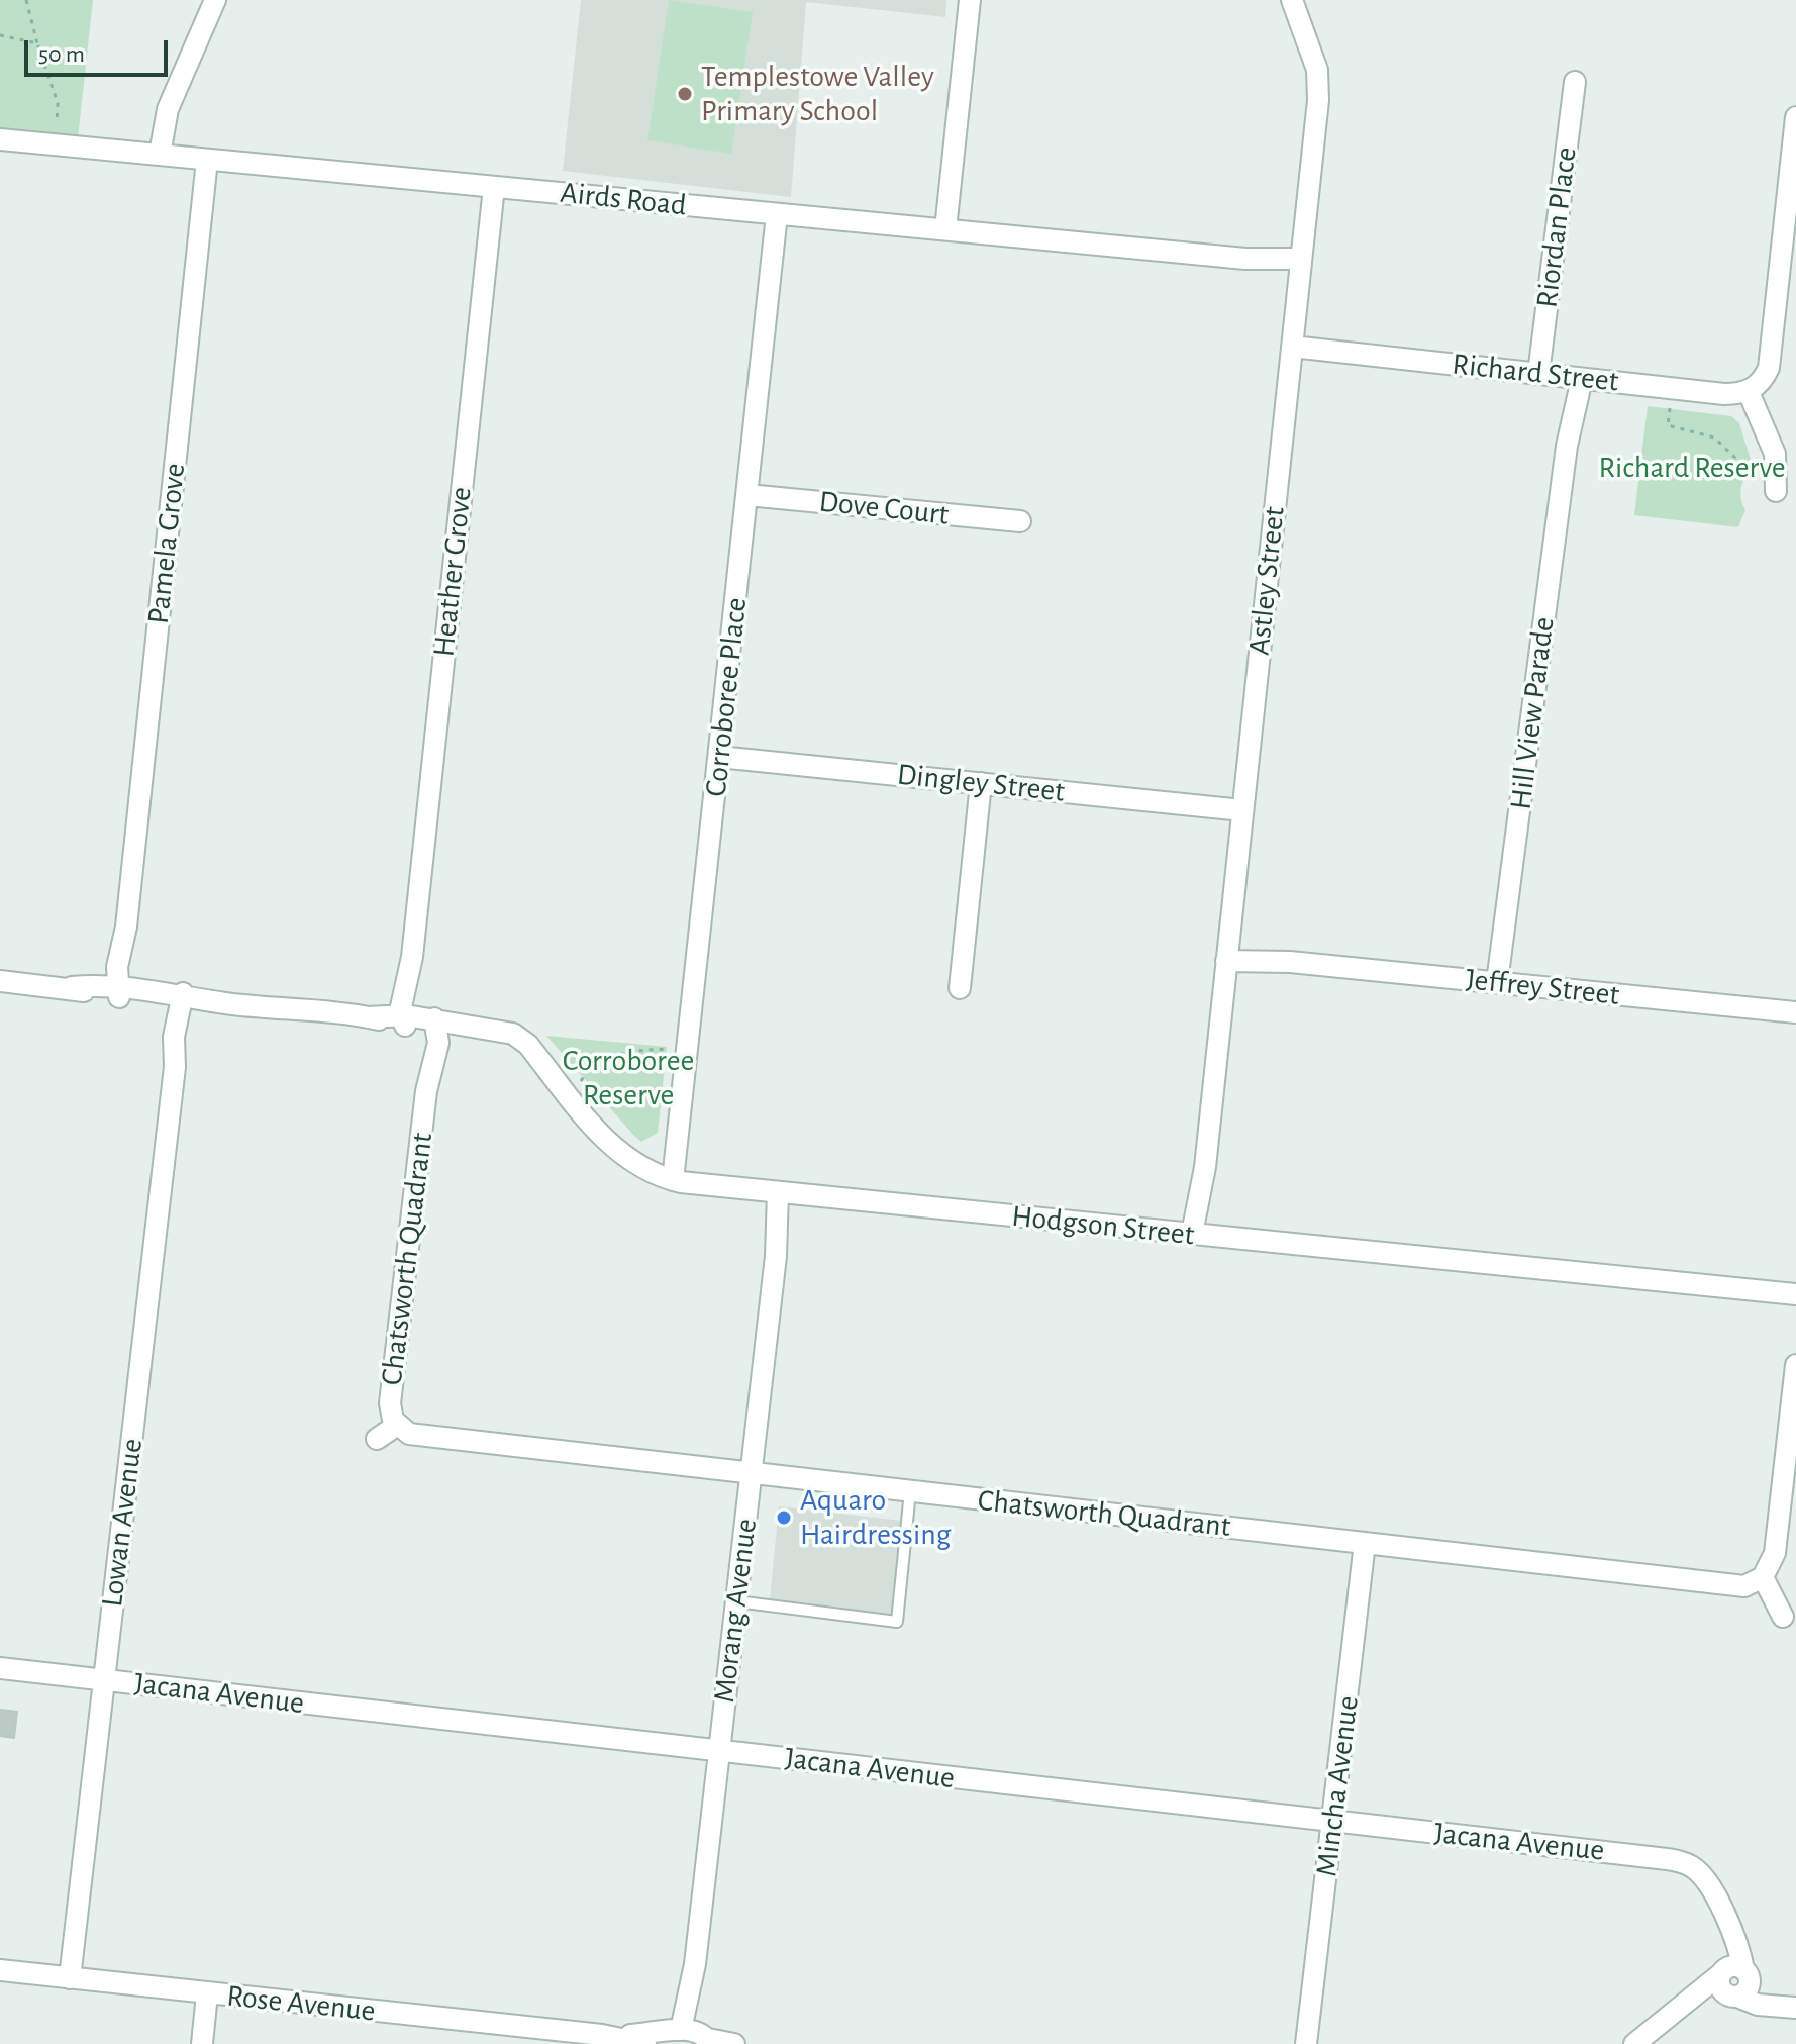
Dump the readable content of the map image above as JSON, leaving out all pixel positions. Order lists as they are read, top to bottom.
{
  "streets": {
    "street": [
      "Airds Road",
      "Riordan Place",
      "Richard Street",
      "Dove Court",
      "Pamela Grove",
      "Heather Grove",
      "Astley Street",
      "Corroboree Place",
      "Hill View Parade",
      "Dingley Street",
      "Jeffrey Street",
      "Hodgson Street",
      "Chatsworth Quadrant",
      "Lowan Avenue",
      "Morang Avenue",
      "Jacana Avenue",
      "Mincha Avenue",
      "Rose Avenue"
    ]
  },
  "crossings": [
    ["Airds Road", "Pamela Grove"],
    ["Airds Road", "Heather Grove"],
    ["Airds Road", "Astley Street"],
    ["Airds Road", "Corroboree Place"],
    ["Riordan Place", "Richard Street"],
    ["Richard Street", "Astley Street"],
    ["Richard Street", "Hill View Parade"],
    ["Dove Court", "Corroboree Place"],
    ["Pamela Grove", "Hodgson Street"],
    ["Heather Grove", "Hodgson Street"],
    ["Astley Street", "Dingley Street"],
    ["Astley Street", "Jeffrey Street"],
    ["Astley Street", "Hodgson Street"],
    ["Corroboree Place", "Dingley Street"],
    ["Corroboree Place", "Hodgson Street"],
    ["Hill View Parade", "Jeffrey Street"],
    ["Hodgson Street", "Chatsworth Quadrant"],
    ["Hodgson Street", "Lowan Avenue"],
    ["Hodgson Street", "Morang Avenue"],
    ["Chatsworth Quadrant", "Morang Avenue"],
    ["Chatsworth Quadrant", "Mincha Avenue"],
    ["Lowan Avenue", "Jacana Avenue"],
    ["Lowan Avenue", "Rose Avenue"],
    ["Morang Avenue", "Jacana Avenue"],
    ["Morang Avenue", "Rose Avenue"],
    ["Jacana Avenue", "Mincha Avenue"]
  ],
  "parks": ["Richard Reserve", "Corroboree Reserve"],
  "places": ["Templestowe Valley Primary School", "Aquaro Hairdressing"],
  "scale_bar": "50 m"
}
